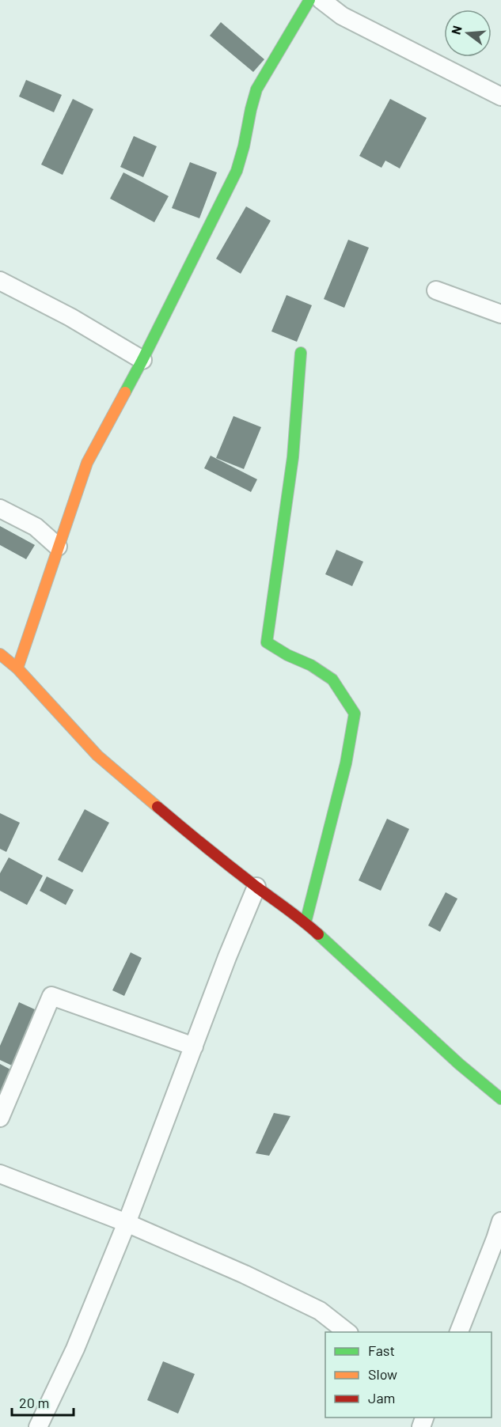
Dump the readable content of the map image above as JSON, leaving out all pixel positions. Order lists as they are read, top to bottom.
{
  "legend": ["Fast", "Slow", "Jam"],
  "scale_bar": "20 m",
  "north": "left"
}
